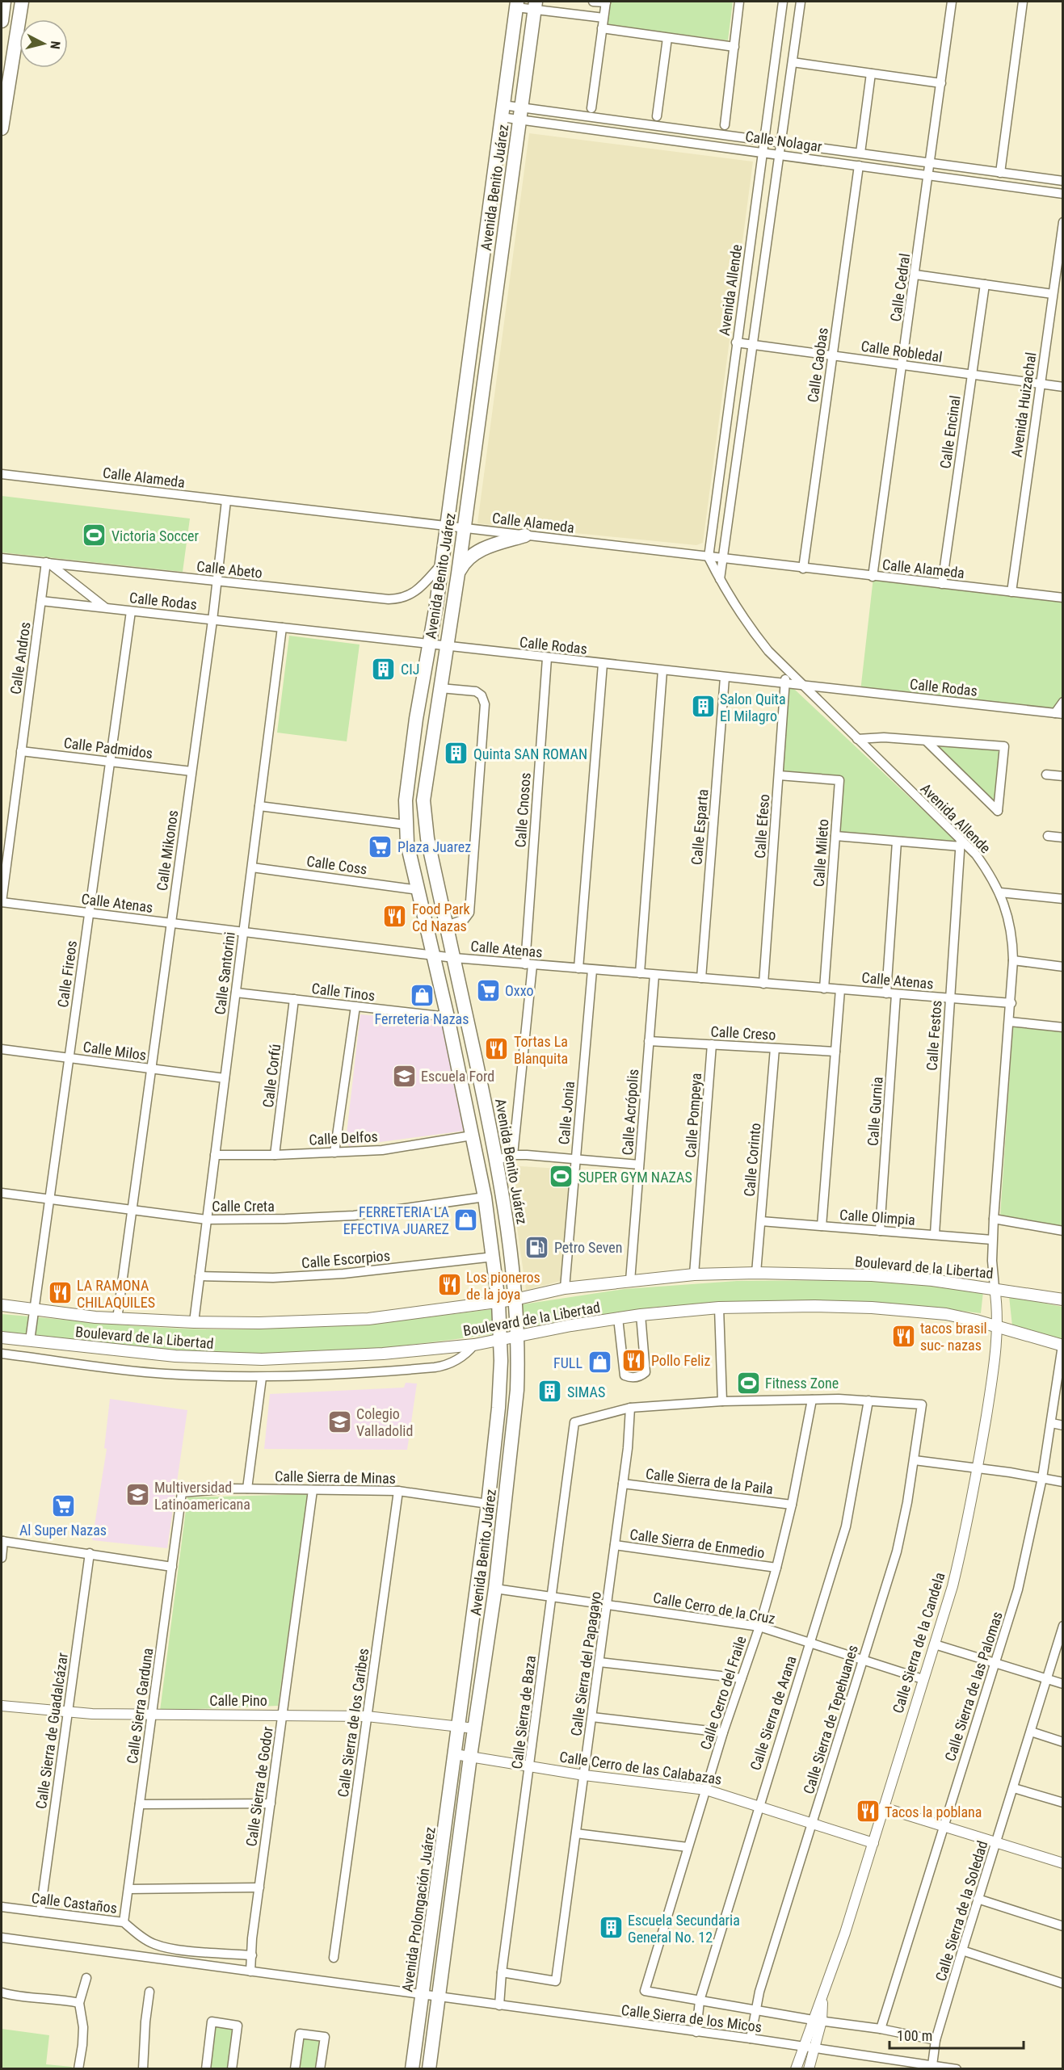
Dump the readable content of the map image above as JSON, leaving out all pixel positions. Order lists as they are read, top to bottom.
{
  "streets": {
    "main road": ["Avenida Benito Juárez", "Boulevard de la Libertad", "Avenida Prolongación Juárez"],
    "street": [
      "Calle Nolagar",
      "Calle Cedral",
      "Avenida Allende",
      "Calle Robledal",
      "Calle Caobas",
      "Avenida Huizachal",
      "Calle Encinal",
      "Calle Alameda",
      "Calle Abeto",
      "Calle Rodas",
      "Calle Andros",
      "Calle Padmidos",
      "Calle Cnosos",
      "Calle Efeso",
      "Calle Esparta",
      "Calle Mikonos",
      "Calle Mileto",
      "Calle Coss",
      "Calle Atenas",
      "Calle Santorini",
      "Calle Fireos",
      "Calle Tinos",
      "Calle Creso",
      "Calle Festos",
      "Calle Milos",
      "Calle Corfú",
      "Calle Gurnia",
      "Calle Acrópolis",
      "Calle Jonia",
      "Calle Pompeya",
      "Calle Delfos",
      "Calle Corinto",
      "Calle Creta",
      "Calle Olimpia",
      "Calle Escorpios",
      "Calle Sierra de Minas",
      "Calle Sierra de la Paila",
      "Calle Sierra de Enmedio",
      "Calle Cerro de la Cruz",
      "Calle Sierra de la Candela",
      "Calle Sierra del Papagayo",
      "Calle Sierra de las Palomas",
      "Calle Cerro del Fraile",
      "Calle Pino",
      "Calle Sierra Garduna",
      "Calle Sierra de Baza",
      "Calle Sierra de Arana",
      "Calle Sierra de Tepehuanes",
      "Calle Sierra de los Caribes",
      "Calle Sierra de Guadalcázar",
      "Calle Cerro de las Calabazas",
      "Calle Sierra de Godor",
      "Calle Castaños",
      "Calle Sierra de la Soledad",
      "Calle Sierra de los Micos"
    ]
  },
  "crossings": [
    ["Calle Nolagar", "Avenida Benito Juárez"],
    ["Calle Nolagar", "Calle Cedral"],
    ["Calle Nolagar", "Avenida Allende"],
    ["Calle Nolagar", "Calle Caobas"],
    ["Avenida Benito Juárez", "Calle Alameda"],
    ["Avenida Benito Juárez", "Calle Abeto"],
    ["Avenida Benito Juárez", "Calle Rodas"],
    ["Avenida Benito Juárez", "Calle Coss"],
    ["Avenida Benito Juárez", "Calle Atenas"],
    ["Avenida Benito Juárez", "Calle Tinos"],
    ["Avenida Benito Juárez", "Calle Delfos"],
    ["Avenida Benito Juárez", "Calle Creta"],
    ["Avenida Benito Juárez", "Calle Escorpios"],
    ["Avenida Benito Juárez", "Boulevard de la Libertad"],
    ["Avenida Benito Juárez", "Calle Sierra de Minas"],
    ["Avenida Benito Juárez", "Calle Cerro de la Cruz"],
    ["Avenida Benito Juárez", "Calle Pino"],
    ["Avenida Benito Juárez", "Calle Cerro de las Calabazas"],
    ["Avenida Benito Juárez", "Avenida Prolongación Juárez"],
    ["Calle Cedral", "Calle Robledal"],
    ["Calle Cedral", "Calle Alameda"],
    ["Avenida Allende", "Calle Robledal"],
    ["Avenida Allende", "Calle Alameda"],
    ["Avenida Allende", "Calle Rodas"],
    ["Avenida Allende", "Calle Efeso"],
    ["Avenida Allende", "Calle Atenas"],
    ["Avenida Allende", "Calle Festos"],
    ["Avenida Allende", "Calle Olimpia"],
    ["Avenida Allende", "Boulevard de la Libertad"],
    ["Avenida Allende", "Calle Sierra de la Candela"],
    ["Calle Robledal", "Calle Caobas"],
    ["Calle Robledal", "Avenida Huizachal"],
    ["Calle Robledal", "Calle Encinal"],
    ["Calle Caobas", "Calle Alameda"],
    ["Avenida Huizachal", "Calle Alameda"],
    ["Calle Encinal", "Calle Alameda"],
    ["Calle Alameda", "Calle Mikonos"],
    ["Calle Abeto", "Calle Andros"],
    ["Calle Abeto", "Calle Mikonos"],
    ["Calle Rodas", "Calle Andros"],
    ["Calle Rodas", "Calle Cnosos"],
    ["Calle Rodas", "Calle Efeso"],
    ["Calle Rodas", "Calle Esparta"],
    ["Calle Rodas", "Calle Mikonos"],
    ["Calle Rodas", "Calle Santorini"],
    ["Calle Rodas", "Calle Fireos"],
    ["Calle Andros", "Calle Padmidos"],
    ["Calle Andros", "Calle Atenas"],
    ["Calle Padmidos", "Calle Mikonos"],
    ["Calle Padmidos", "Calle Fireos"],
    ["Calle Cnosos", "Calle Atenas"],
    ["Calle Efeso", "Calle Mileto"],
    ["Calle Efeso", "Calle Atenas"],
    ["Calle Esparta", "Calle Atenas"],
    ["Calle Mikonos", "Calle Atenas"],
    ["Calle Mikonos", "Calle Milos"],
    ["Calle Mikonos", "Calle Creta"],
    ["Calle Mikonos", "Boulevard de la Libertad"],
    ["Calle Mileto", "Calle Atenas"],
    ["Calle Coss", "Calle Santorini"],
    ["Calle Atenas", "Calle Santorini"],
    ["Calle Atenas", "Calle Fireos"],
    ["Calle Atenas", "Calle Festos"],
    ["Calle Atenas", "Calle Gurnia"],
    ["Calle Atenas", "Calle Acrópolis"],
    ["Calle Atenas", "Calle Jonia"],
    ["Calle Santorini", "Calle Tinos"],
    ["Calle Santorini", "Calle Milos"],
    ["Calle Santorini", "Calle Delfos"],
    ["Calle Santorini", "Calle Creta"],
    ["Calle Santorini", "Calle Escorpios"],
    ["Calle Santorini", "Boulevard de la Libertad"],
    ["Calle Fireos", "Calle Milos"],
    ["Calle Fireos", "Calle Creta"],
    ["Calle Fireos", "Boulevard de la Libertad"],
    ["Calle Tinos", "Calle Corfú"],
    ["Calle Creso", "Calle Acrópolis"],
    ["Calle Creso", "Calle Pompeya"],
    ["Calle Creso", "Calle Corinto"],
    ["Calle Festos", "Calle Olimpia"],
    ["Calle Corfú", "Calle Delfos"],
    ["Calle Gurnia", "Calle Olimpia"],
    ["Calle Acrópolis", "Boulevard de la Libertad"],
    ["Calle Jonia", "Boulevard de la Libertad"],
    ["Calle Pompeya", "Boulevard de la Libertad"],
    ["Calle Corinto", "Calle Olimpia"],
    ["Calle Corinto", "Boulevard de la Libertad"],
    ["Boulevard de la Libertad", "Calle Sierra de la Candela"],
    ["Boulevard de la Libertad", "Calle Sierra de las Palomas"],
    ["Calle Sierra de Minas", "Calle Sierra Garduna"],
    ["Calle Sierra de Minas", "Calle Sierra de los Caribes"],
    ["Calle Sierra de Minas", "Calle Sierra de Godor"],
    ["Calle Sierra de la Paila", "Calle Sierra del Papagayo"],
    ["Calle Sierra de la Paila", "Calle Cerro del Fraile"],
    ["Calle Sierra de Enmedio", "Calle Sierra del Papagayo"],
    ["Calle Sierra de Enmedio", "Calle Cerro del Fraile"],
    ["Calle Cerro de la Cruz", "Calle Sierra de la Candela"],
    ["Calle Cerro de la Cruz", "Calle Sierra del Papagayo"],
    ["Calle Cerro de la Cruz", "Calle Cerro del Fraile"],
    ["Calle Cerro de la Cruz", "Calle Sierra de Baza"],
    ["Calle Cerro de la Cruz", "Calle Sierra de Arana"],
    ["Calle Cerro de la Cruz", "Calle Sierra de Tepehuanes"],
    ["Calle Sierra de la Candela", "Calle Cerro de las Calabazas"],
    ["Calle Sierra del Papagayo", "Calle Sierra de Baza"],
    ["Calle Sierra del Papagayo", "Calle Cerro de las Calabazas"],
    ["Calle Cerro del Fraile", "Calle Sierra de Arana"],
    ["Calle Cerro del Fraile", "Calle Cerro de las Calabazas"],
    ["Calle Pino", "Calle Sierra Garduna"],
    ["Calle Pino", "Calle Sierra de los Caribes"],
    ["Calle Pino", "Calle Sierra de Guadalcázar"],
    ["Calle Pino", "Calle Sierra de Godor"],
    ["Calle Sierra Garduna", "Calle Castaños"],
    ["Calle Sierra de Baza", "Calle Cerro de las Calabazas"],
    ["Calle Sierra de Baza", "Calle Sierra de los Micos"],
    ["Calle Sierra de Arana", "Calle Sierra de Tepehuanes"],
    ["Calle Sierra de Arana", "Calle Cerro de las Calabazas"],
    ["Calle Sierra de Arana", "Calle Sierra de los Micos"],
    ["Calle Sierra de Tepehuanes", "Calle Cerro de las Calabazas"],
    ["Calle Sierra de Tepehuanes", "Calle Sierra de los Micos"],
    ["Calle Sierra de Guadalcázar", "Calle Castaños"],
    ["Calle Cerro de las Calabazas", "Avenida Prolongación Juárez"],
    ["Calle Sierra de Godor", "Calle Castaños"],
    ["Calle Sierra de Godor", "Calle Sierra de los Micos"],
    ["Avenida Prolongación Juárez", "Calle Sierra de los Micos"],
    ["Calle Sierra de la Soledad", "Calle Sierra de los Micos"]
  ],
  "places": {
    "sports": ["Victoria Soccer", "SUPER GYM NAZAS", "Fitness Zone"],
    "building": [
      "CIJ",
      "Salon Quita El Milagro",
      "Quinta SAN ROMAN",
      "SIMAS",
      "Escuela Secundaria General No. 12"
    ],
    "supermarket": ["Plaza Juarez", "Oxxo", "Al Super Nazas"],
    "restaurant": [
      "Food Park Cd Nazas",
      "Tortas La Blanquita",
      "Los pioneros de la joya",
      "LA RAMONA CHILAQUILES",
      "tacos brasil suc- nazas",
      "Pollo Feliz",
      "Tacos la poblana"
    ],
    "shop": ["Ferreteria Nazas", "FERRETERIA LA EFECTIVA JUAREZ", "FULL"],
    "school or university": ["Escuela Ford", "Colegio Valladolid", "Multiversidad Latinoamericana"],
    "fuel station": ["Petro Seven"]
  },
  "scale_bar": "100 m",
  "north": "right"
}
